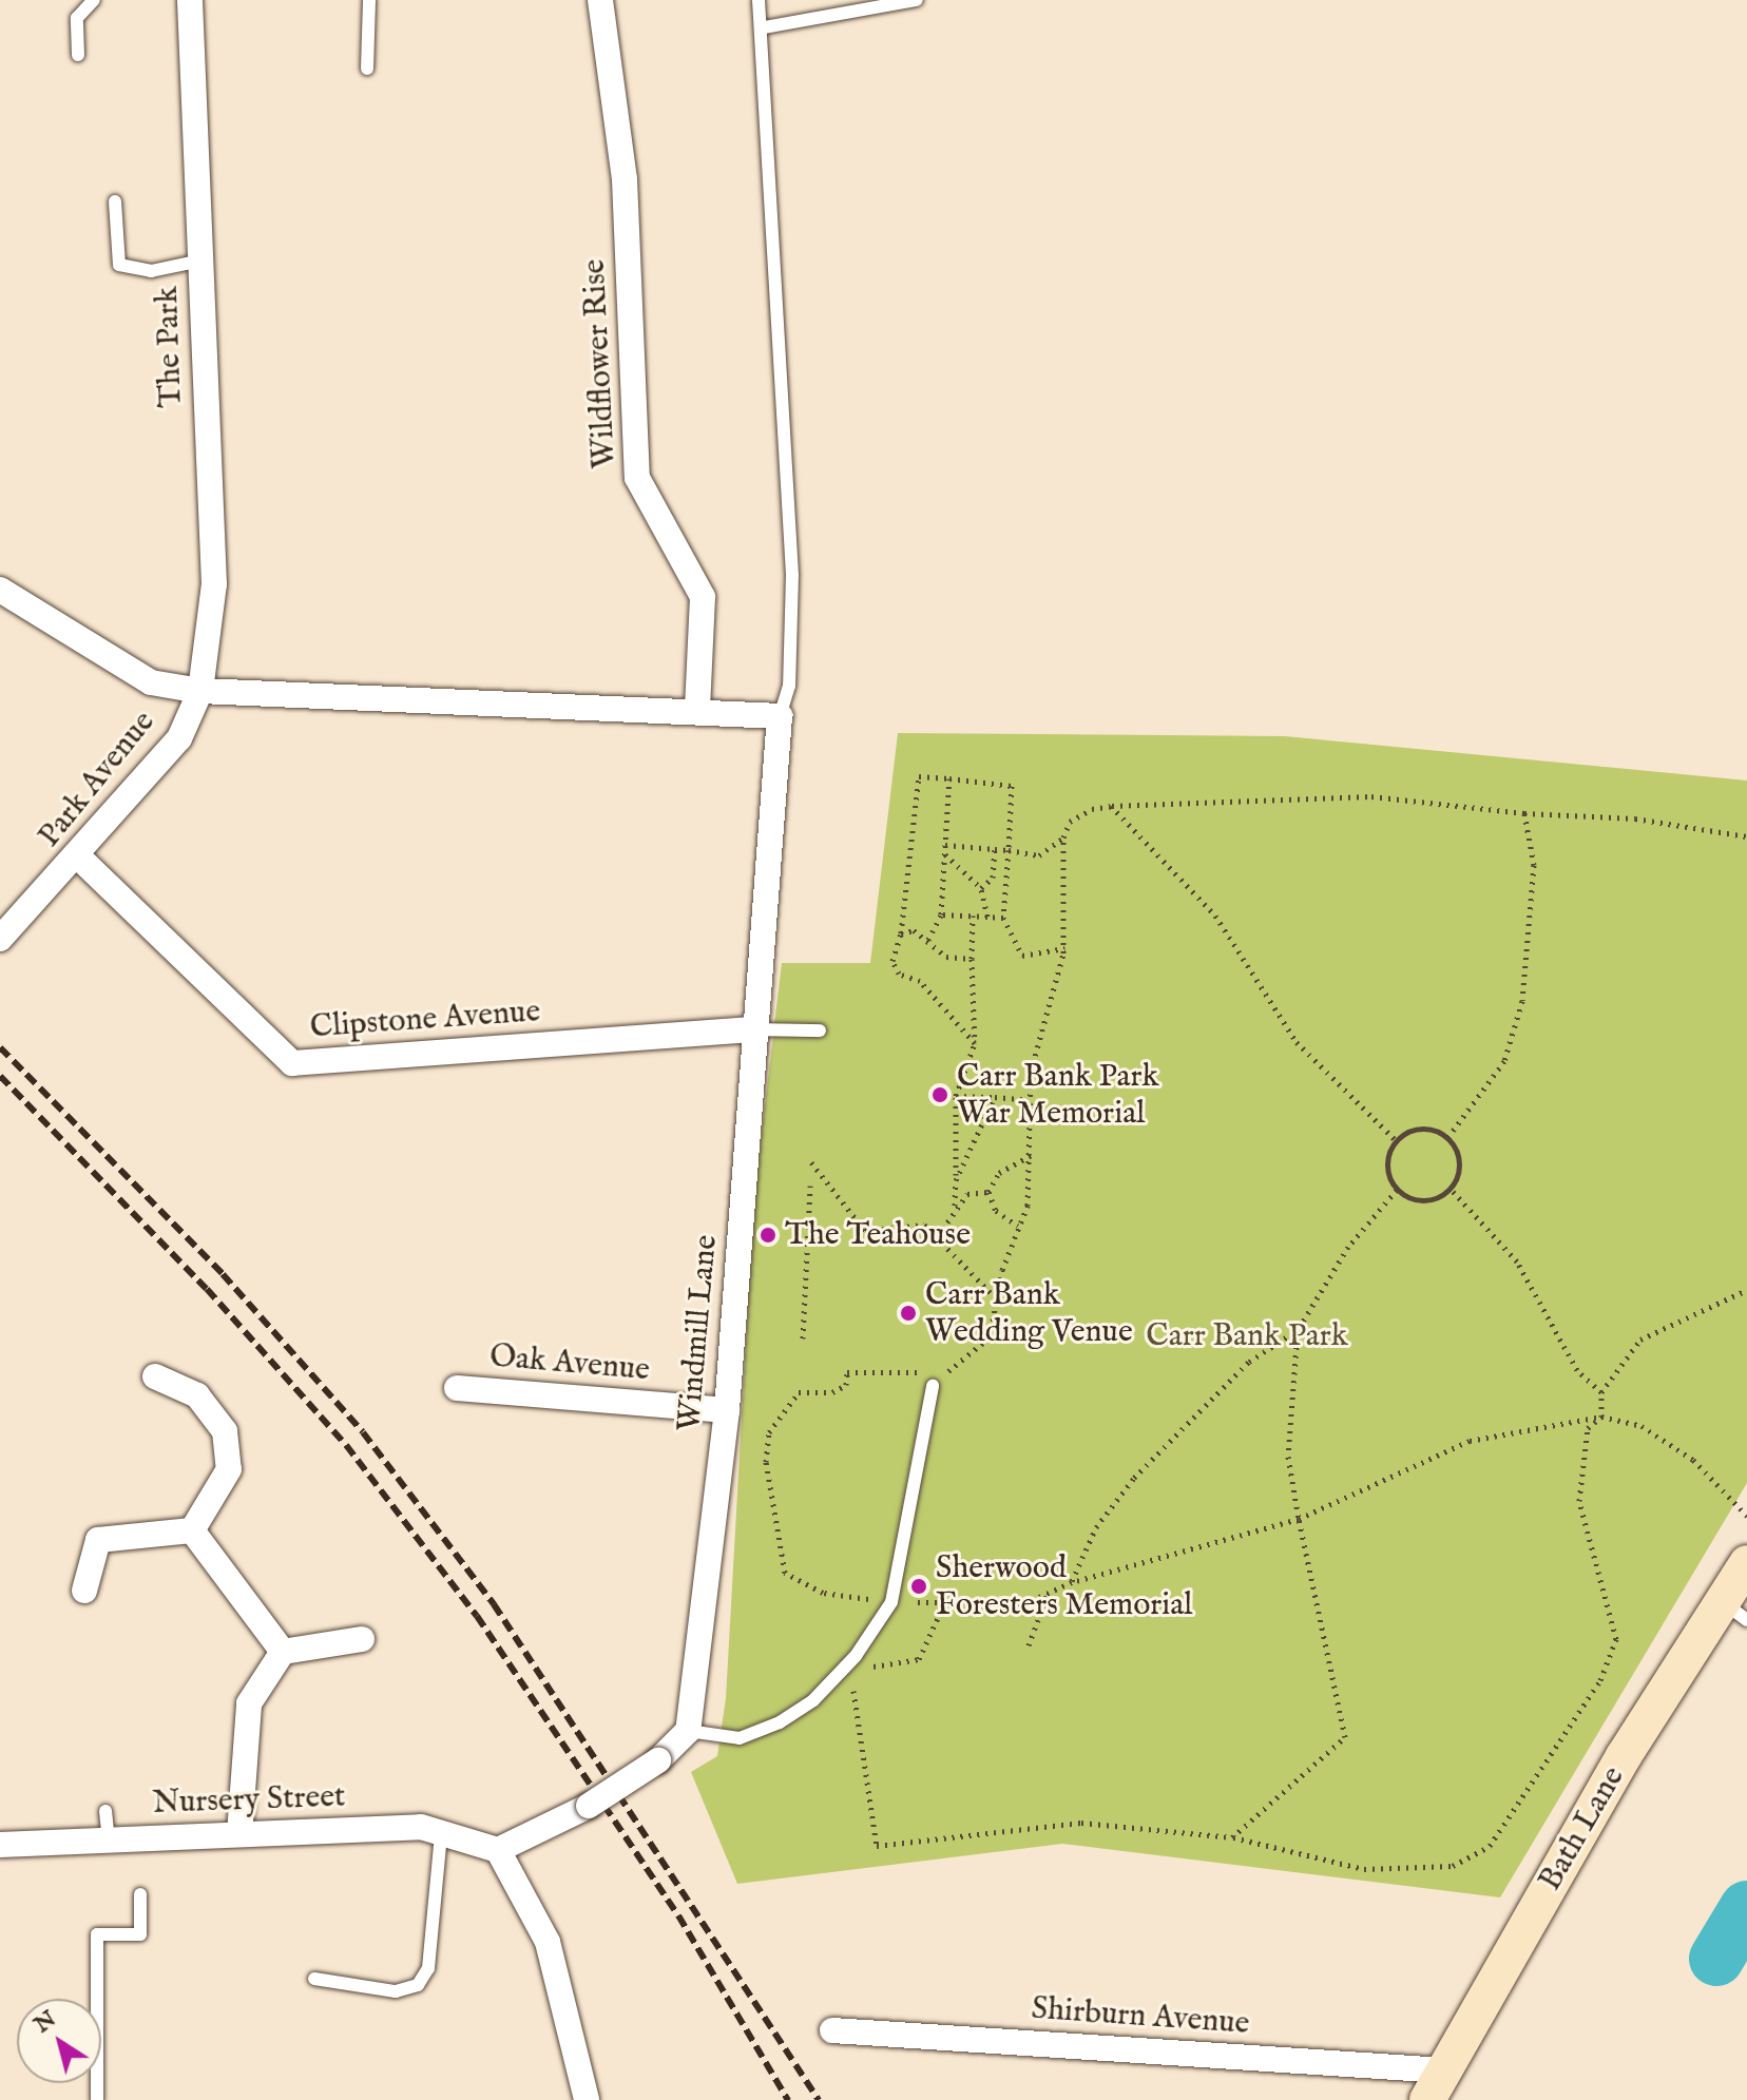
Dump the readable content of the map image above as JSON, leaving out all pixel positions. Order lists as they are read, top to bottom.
{
  "streets": {
    "main road": ["Bath Lane"],
    "street": [
      "The Park",
      "Wildflower Rise",
      "Park Avenue",
      "Clipstone Avenue",
      "Windmill Lane",
      "Oak Avenue",
      "Nursery Street",
      "Shirburn Avenue"
    ]
  },
  "crossings": [
    ["The Park", "Park Avenue"],
    ["Park Avenue", "Clipstone Avenue"],
    ["Clipstone Avenue", "Windmill Lane"],
    ["Windmill Lane", "Oak Avenue"],
    ["Bath Lane", "Shirburn Avenue"]
  ],
  "parks": ["Carr Bank Park"],
  "places": [
    "Carr Bank Park War Memorial",
    "The Teahouse",
    "Carr Bank Wedding Venue",
    "Sherwood Foresters Memorial"
  ],
  "north": "top left"
}
